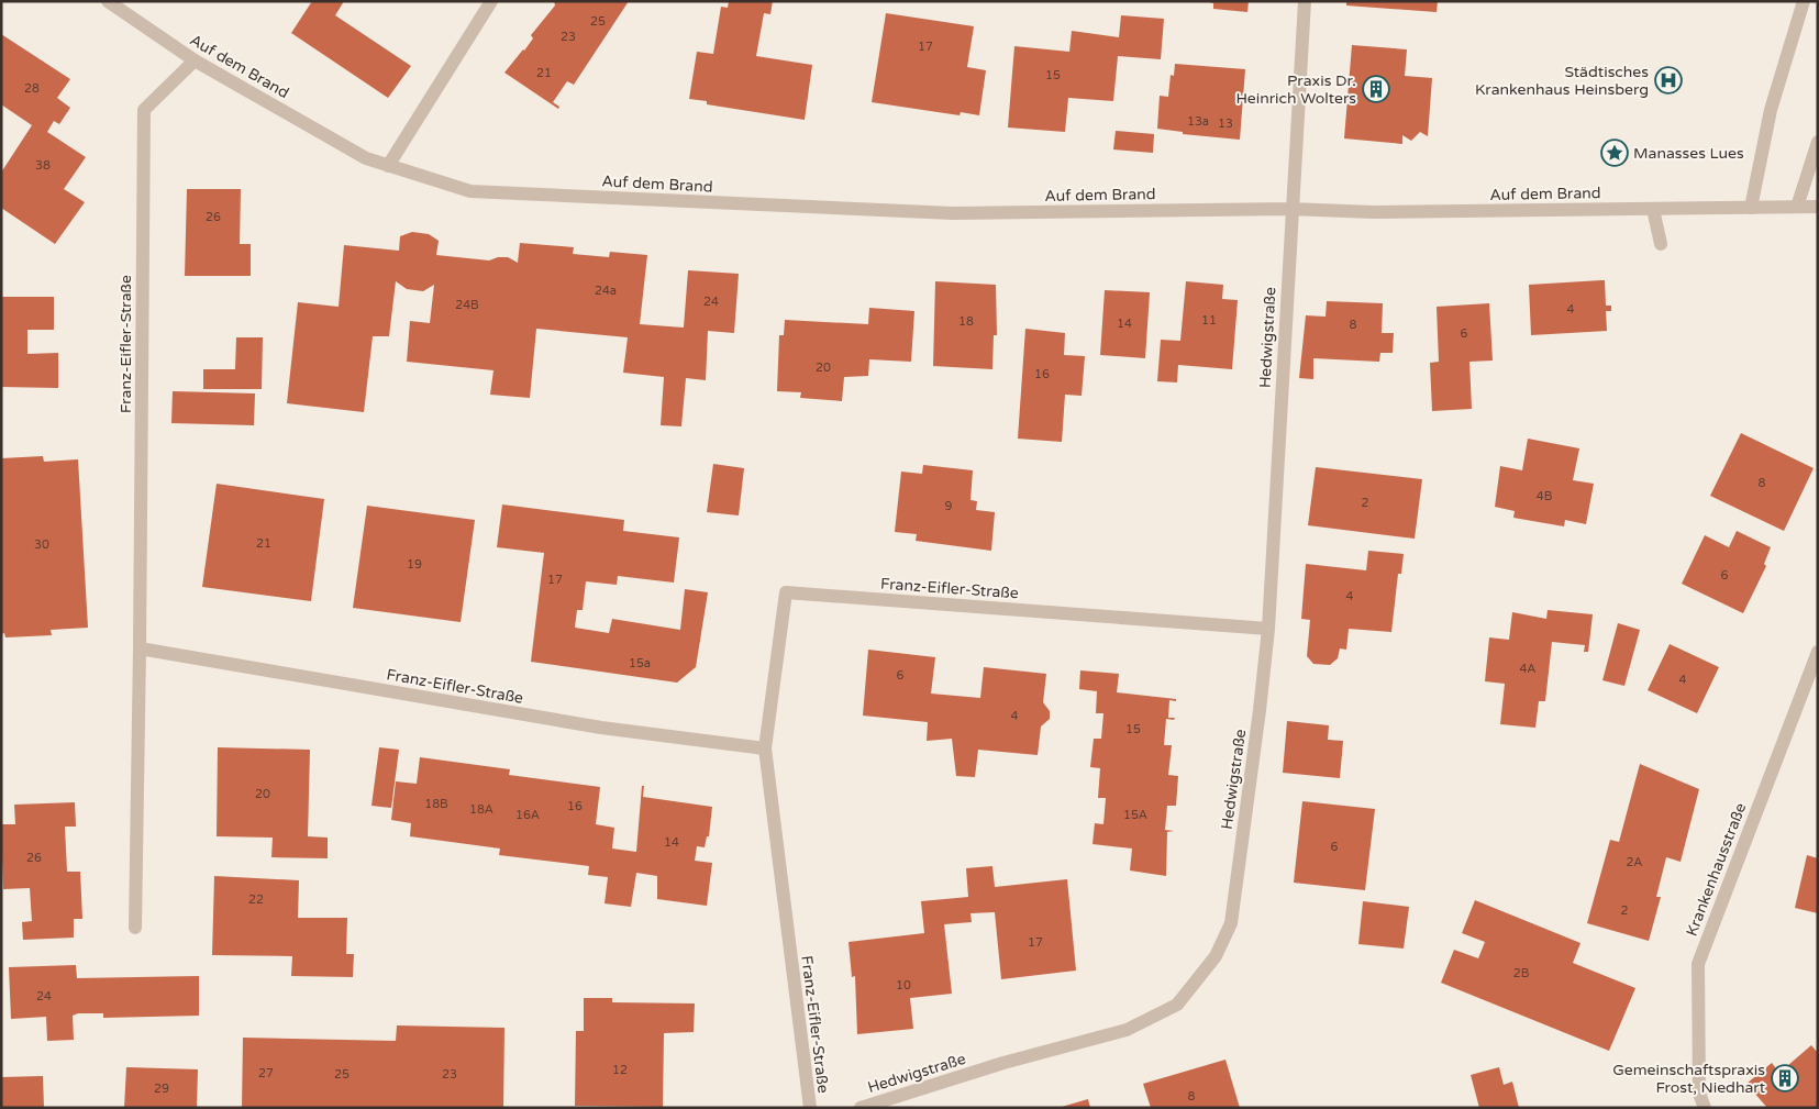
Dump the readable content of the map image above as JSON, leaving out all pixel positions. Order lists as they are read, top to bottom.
{
  "streets": {
    "street": [
      "Auf dem Brand",
      "Hedwigstraße",
      "Franz-Eifler-Straße",
      "Krankenhausstraße"
    ]
  },
  "crossings": [
    ["Auf dem Brand", "Hedwigstraße"],
    ["Auf dem Brand", "Franz-Eifler-Straße"],
    ["Hedwigstraße", "Franz-Eifler-Straße"]
  ],
  "places": {
    "hospital": ["Städtisches Krankenhaus Heinsberg"],
    "building": ["Praxis Dr. Heinrich Wolters", "Gemeinschaftspraxis Frost, Niedhart"],
    "place": ["Manasses Lues"]
  },
  "house_numbers": [
    "25",
    "23",
    "17",
    "21",
    "15",
    "28",
    "13a",
    "13",
    "38",
    "26",
    "24a",
    "24",
    "24B",
    "4",
    "11",
    "18",
    "14",
    "8",
    "6",
    "20",
    "16",
    "8",
    "4B",
    "2",
    "9",
    "21",
    "30",
    "19",
    "6",
    "17",
    "4",
    "15a",
    "4A",
    "6",
    "4",
    "4",
    "15",
    "20",
    "18B",
    "16",
    "18A",
    "16A",
    "15A",
    "14",
    "6",
    "26",
    "2A",
    "22",
    "2",
    "17",
    "2B",
    "10",
    "24",
    "12",
    "27",
    "25",
    "23",
    "29",
    "8"
  ]
}
